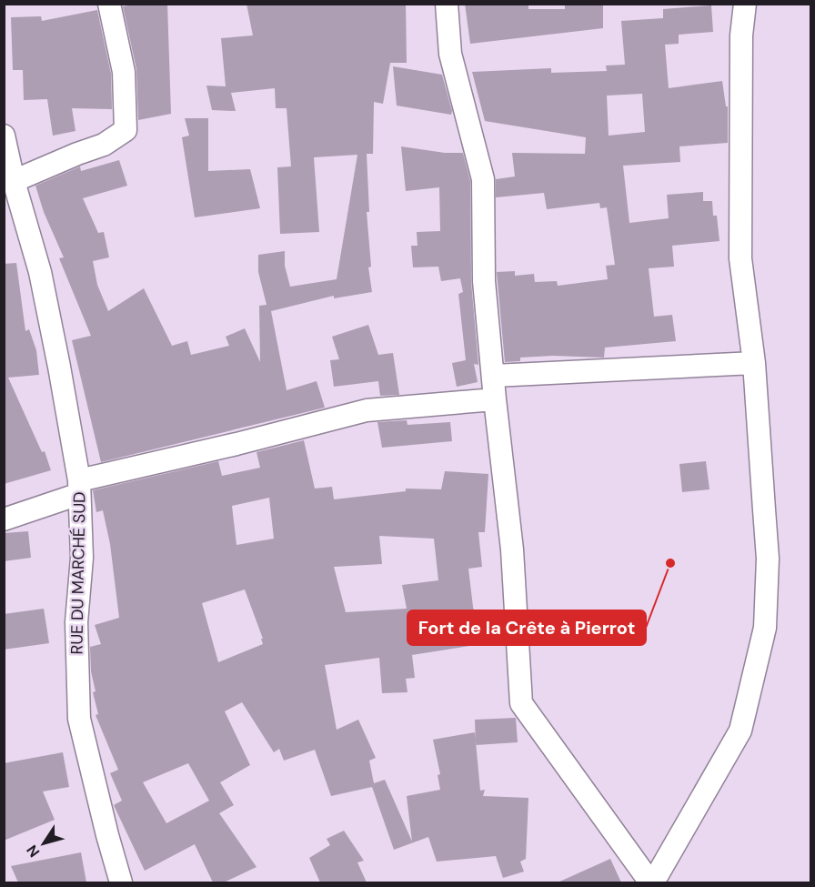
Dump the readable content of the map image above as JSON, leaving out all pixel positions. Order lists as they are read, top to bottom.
{
  "streets": {
    "street": ["RUE DU MARCHÉ SUD"]
  },
  "places": ["Fort de la Crête à Pierrot"],
  "north": "bottom left"
}
